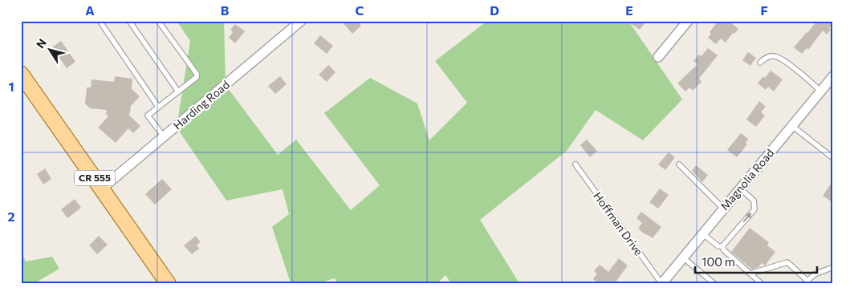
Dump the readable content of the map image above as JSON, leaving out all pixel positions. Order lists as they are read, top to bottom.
{
  "streets": {
    "main road": ["CR 555"],
    "street": ["Harding Road", "Magnolia Road"],
    "lane": ["Hoffman Drive"]
  },
  "crossings": [
    ["Harding Road", "CR 555"],
    ["Magnolia Road", "Hoffman Drive"]
  ],
  "scale_bar": "100 m",
  "north": "top left",
  "grid": {
    "columns": [
      "A",
      "B",
      "C",
      "D",
      "E",
      "F"
    ],
    "rows": ["1", "2"]
  }
}
